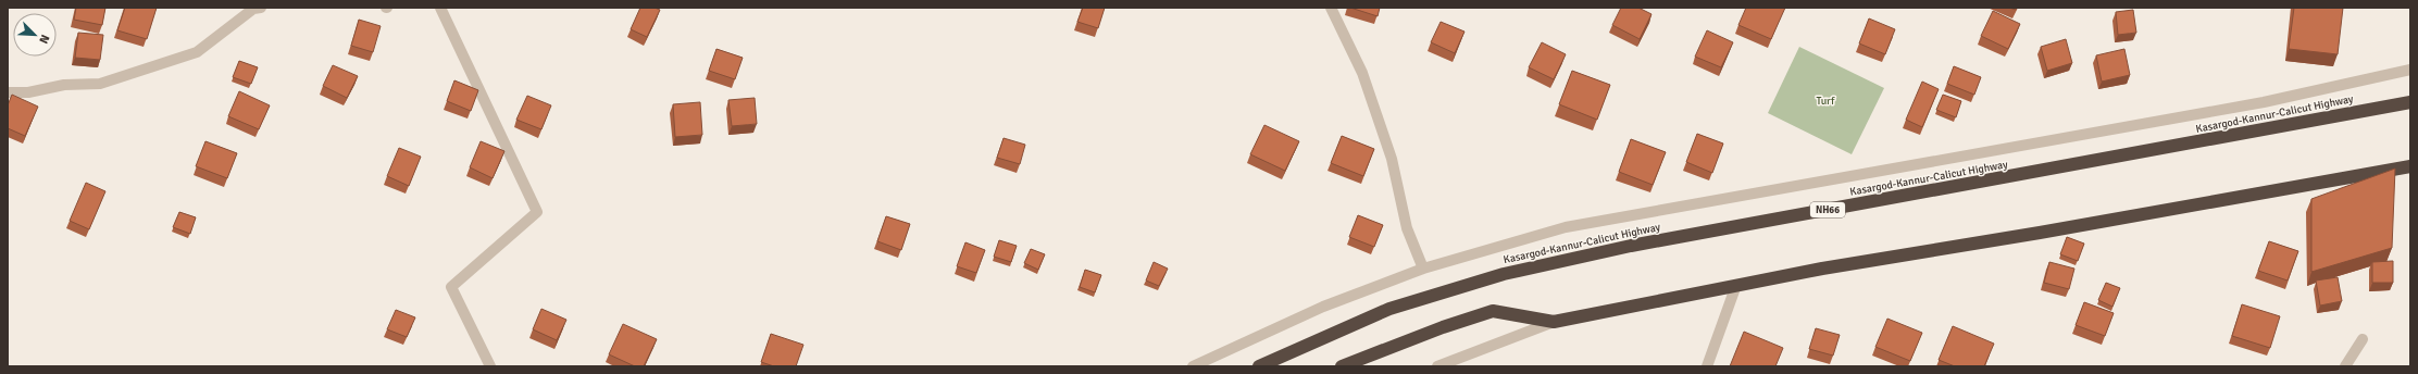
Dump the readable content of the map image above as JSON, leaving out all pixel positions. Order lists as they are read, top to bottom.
{
  "streets": {
    "highway": ["Kasargod-Kannur-Calicut Highway", "NH66"]
  },
  "parks": ["Turf"],
  "north": "bottom right"
}
